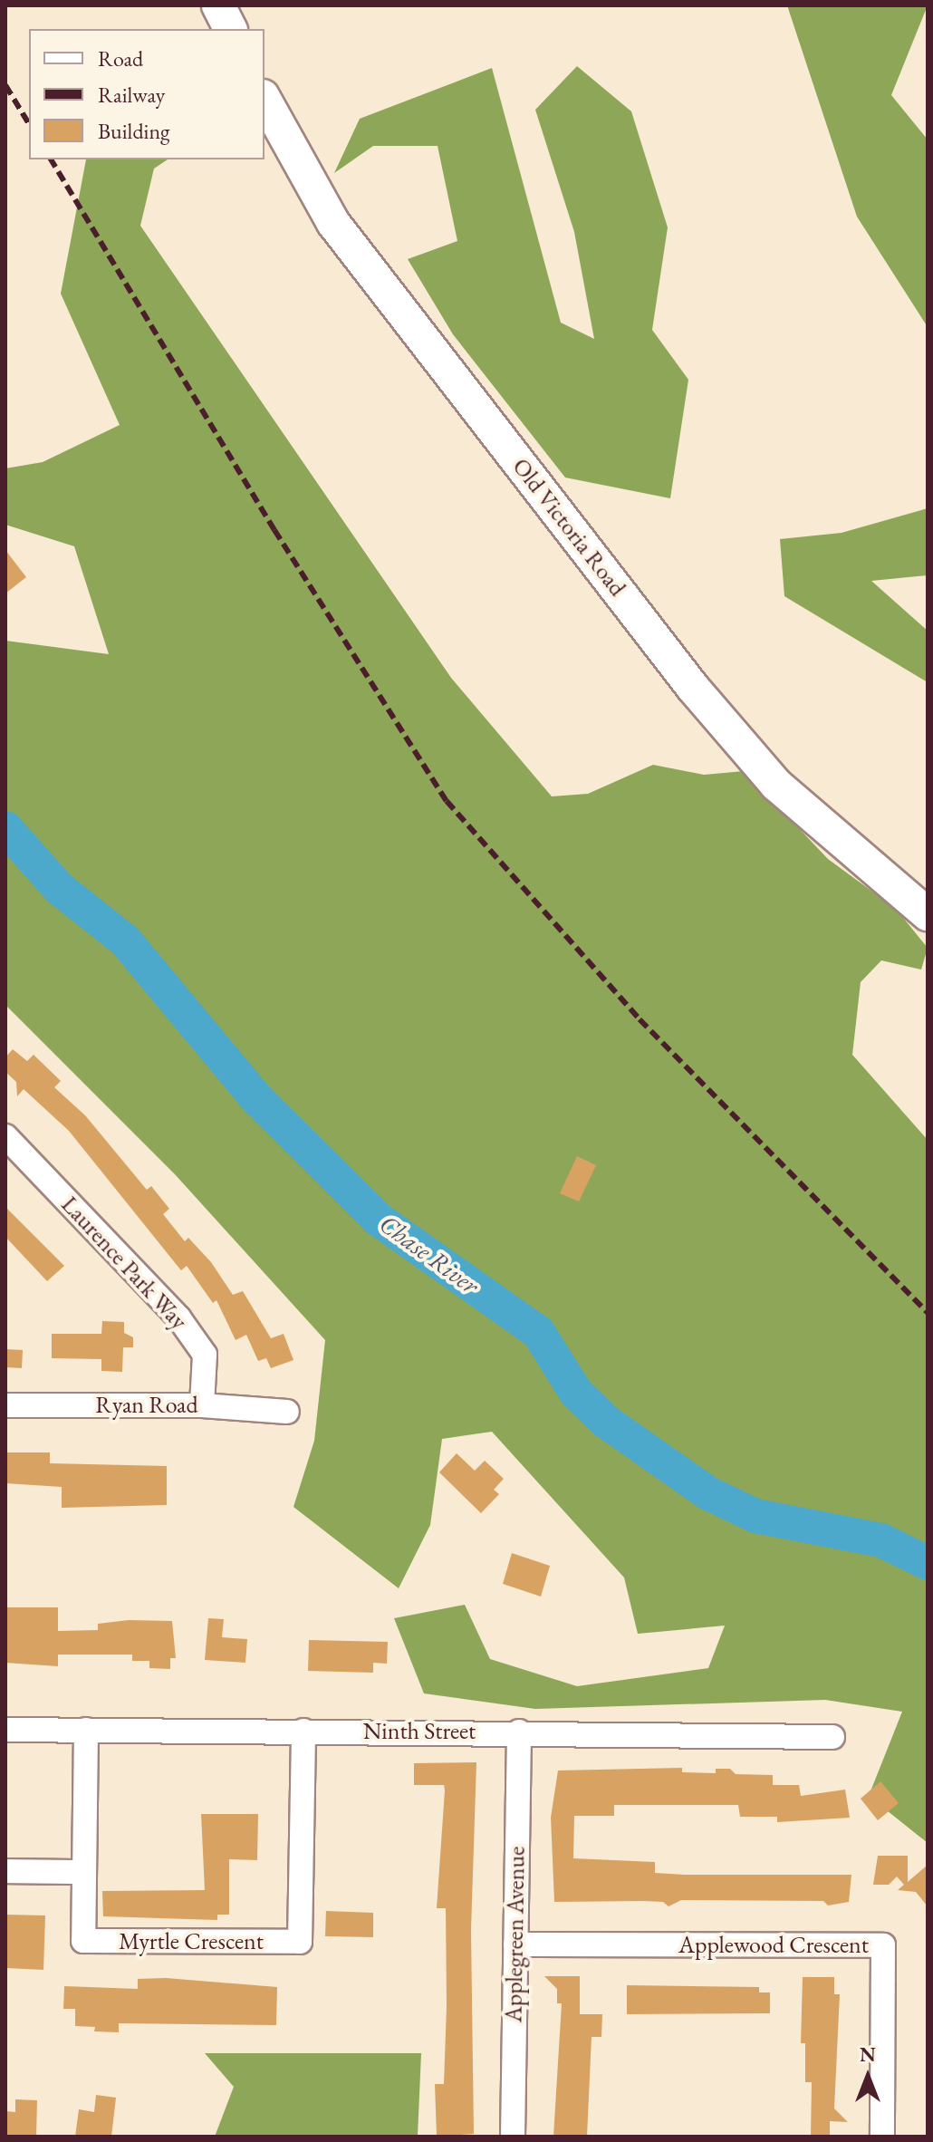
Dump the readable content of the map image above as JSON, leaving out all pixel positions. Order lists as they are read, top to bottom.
{
  "streets": {
    "street": [
      "Old Victoria Road",
      "Laurence Park Way",
      "Ryan Road",
      "Ninth Street",
      "Applegreen Avenue",
      "Myrtle Crescent",
      "Applewood Crescent"
    ]
  },
  "crossings": [
    ["Laurence Park Way", "Ryan Road"],
    ["Ninth Street", "Applegreen Avenue"],
    ["Ninth Street", "Myrtle Crescent"],
    ["Applegreen Avenue", "Applewood Crescent"]
  ],
  "water": ["Chase River"],
  "legend": ["Road", "Railway", "Building"],
  "north": "top"
}
